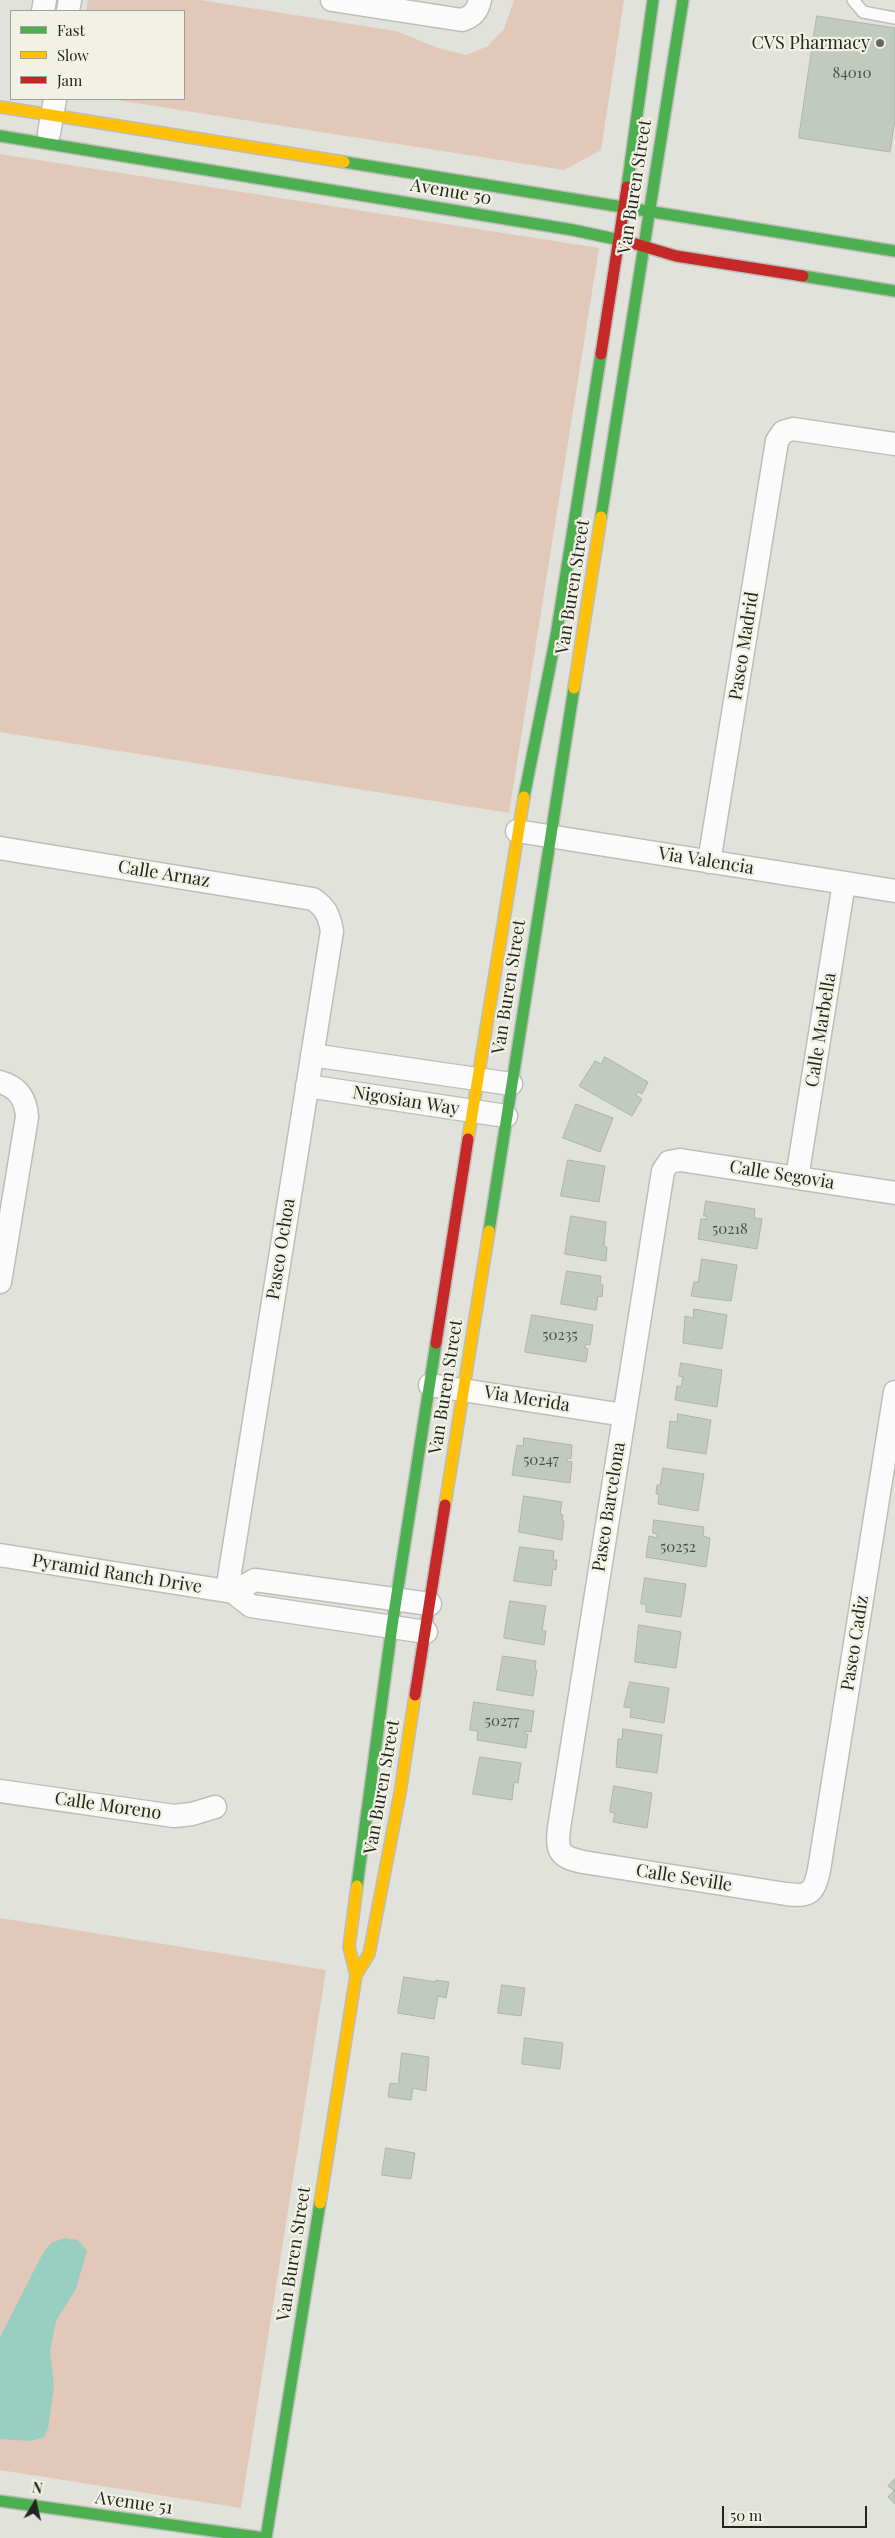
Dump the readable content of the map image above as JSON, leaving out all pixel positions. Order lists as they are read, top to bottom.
{
  "streets": {
    "street": [
      "Van Buren Street",
      "Avenue 50",
      "Paseo Madrid",
      "Via Valencia",
      "Calle Arnaz",
      "Calle Marbella",
      "Nigosian Way",
      "Calle Segovia",
      "Paseo Ochoa",
      "Via Merida",
      "Paseo Barcelona",
      "Pyramid Ranch Drive",
      "Paseo Cadiz",
      "Calle Moreno",
      "Calle Seville",
      "Avenue 51"
    ]
  },
  "crossings": [
    ["Van Buren Street", "Avenue 50"],
    ["Van Buren Street", "Via Valencia"],
    ["Van Buren Street", "Nigosian Way"],
    ["Van Buren Street", "Via Merida"],
    ["Van Buren Street", "Pyramid Ranch Drive"],
    ["Van Buren Street", "Avenue 51"],
    ["Paseo Madrid", "Via Valencia"],
    ["Via Valencia", "Calle Marbella"],
    ["Calle Arnaz", "Paseo Ochoa"],
    ["Calle Marbella", "Calle Segovia"],
    ["Nigosian Way", "Paseo Ochoa"],
    ["Calle Segovia", "Paseo Barcelona"],
    ["Paseo Ochoa", "Pyramid Ranch Drive"],
    ["Via Merida", "Paseo Barcelona"],
    ["Paseo Barcelona", "Calle Seville"],
    ["Paseo Cadiz", "Calle Seville"]
  ],
  "places": ["CVS Pharmacy"],
  "house_numbers": [
    "84010",
    "50218",
    "50235",
    "50247",
    "50252",
    "50277"
  ],
  "legend": ["Fast", "Slow", "Jam"],
  "scale_bar": "50 m",
  "north": "top"
}
